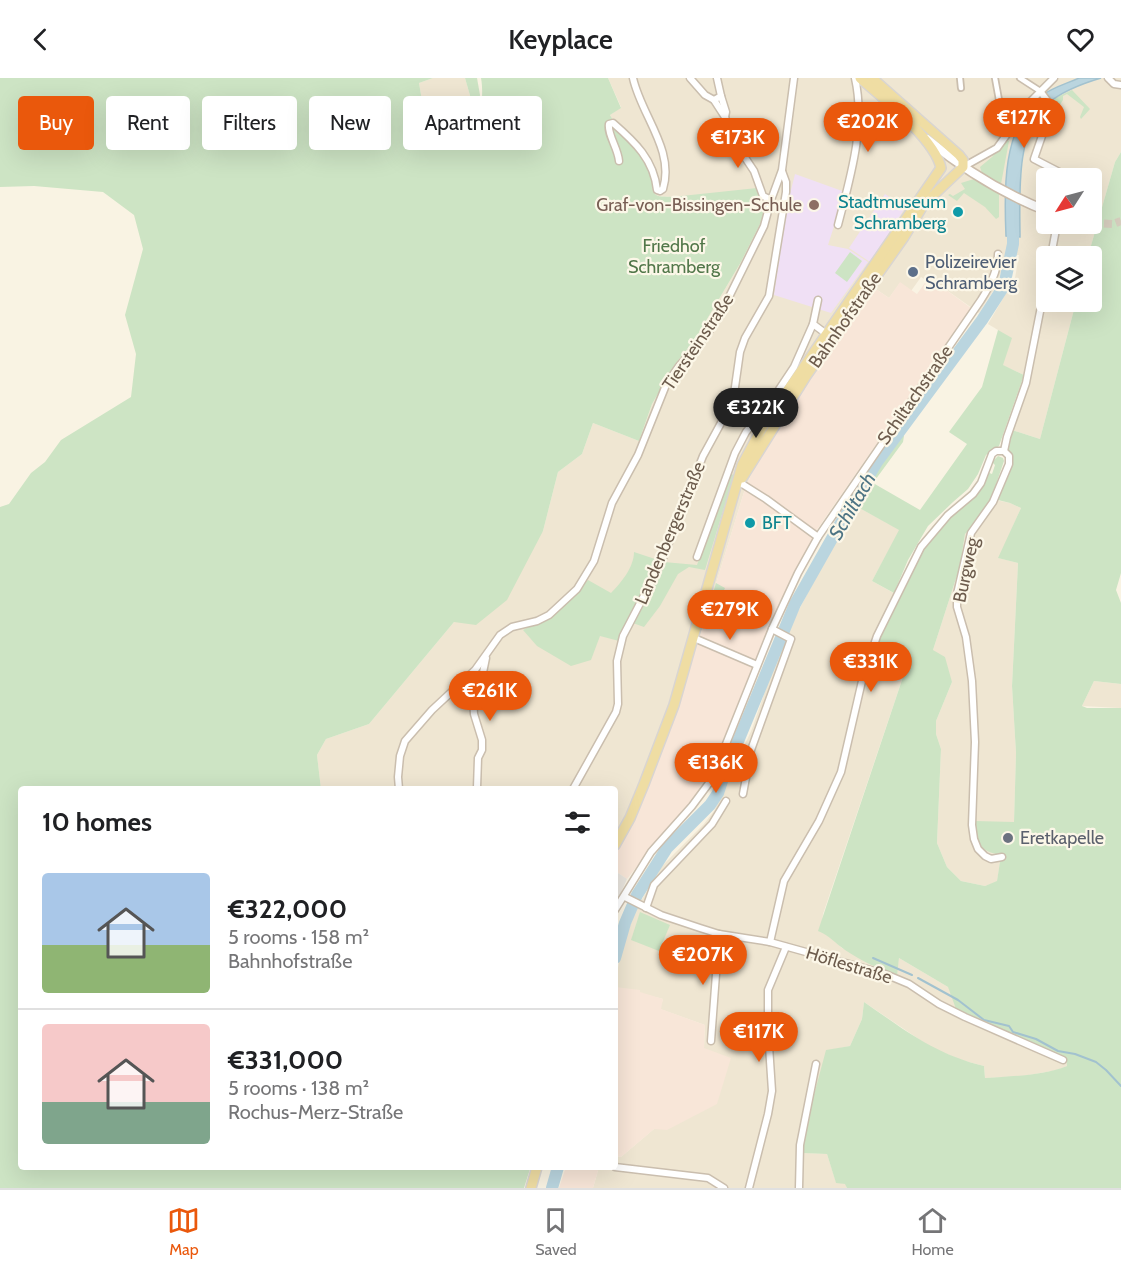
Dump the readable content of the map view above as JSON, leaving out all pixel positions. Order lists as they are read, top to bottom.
{
  "streets": {
    "main road": ["Bahnhofstraße"],
    "street": [
      "Tiersteinstraße",
      "Schiltachstraße",
      "Landenbergerstraße",
      "Burgweg",
      "Höflestraße"
    ]
  },
  "crossings": [
    ["Tiersteinstraße", "Landenbergerstraße"],
    ["Schiltachstraße", "Höflestraße"]
  ],
  "water": ["Schiltach"],
  "parks": ["Friedhof Schramberg"],
  "places": [
    "Graf-von-Bissingen-Schule",
    "Stadtmuseum Schramberg",
    "Polizeirevier Schramberg",
    "BFT",
    "Eretkapelle"
  ],
  "north": "bottom left",
  "page": {
    "header": "Keyplace",
    "chip": [
      "Buy",
      "Rent",
      "Filters",
      "New",
      "Apartment"
    ],
    "price": [
      "€127K",
      "€202K",
      "€173K",
      "€322K",
      "€279K",
      "€331K",
      "€261K",
      "€136K",
      "€207K",
      "€117K"
    ],
    "heading": "10 homes",
    "list": [
      {
        "name": "€322,000",
        "note": "5 rooms · 158 m² · Bahnhofstraße"
      },
      {
        "name": "€331,000",
        "note": "5 rooms · 138 m² · Rochus-Merz-Straße"
      }
    ],
    "tabs": ["Map", "Saved", "Home"]
  }
}
